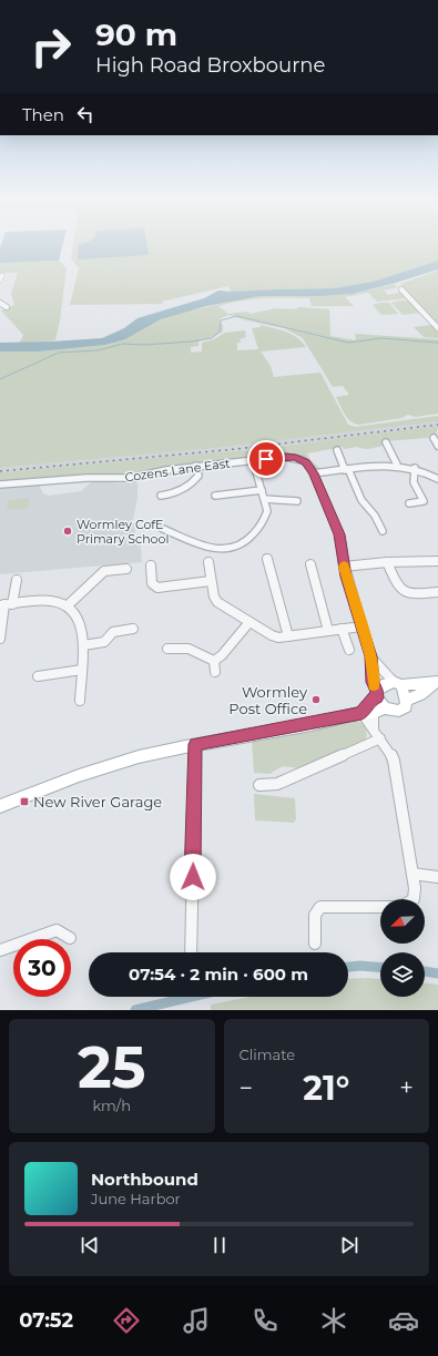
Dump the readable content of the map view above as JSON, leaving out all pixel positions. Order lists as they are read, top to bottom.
{
  "streets": {
    "street": ["Cozens Lane East"]
  },
  "places": {
    "other": ["Wormley CofE Primary School", "Wormley Post Office"],
    "transit": ["New River Garage"]
  },
  "north": "bottom left",
  "page": {
    "turn": ["90 m", "High Road Broxbourne"],
    "then": "Then",
    "limit": "30",
    "trip": "07:54 · 2 min · 600 m",
    "tile": [
      ["25", "km/h"],
      "Climate"
    ],
    "heat": ["−", "21°", "+"],
    "song": ["Northbound", "June Harbor"],
    "tabs": "07:52"
  }
}
